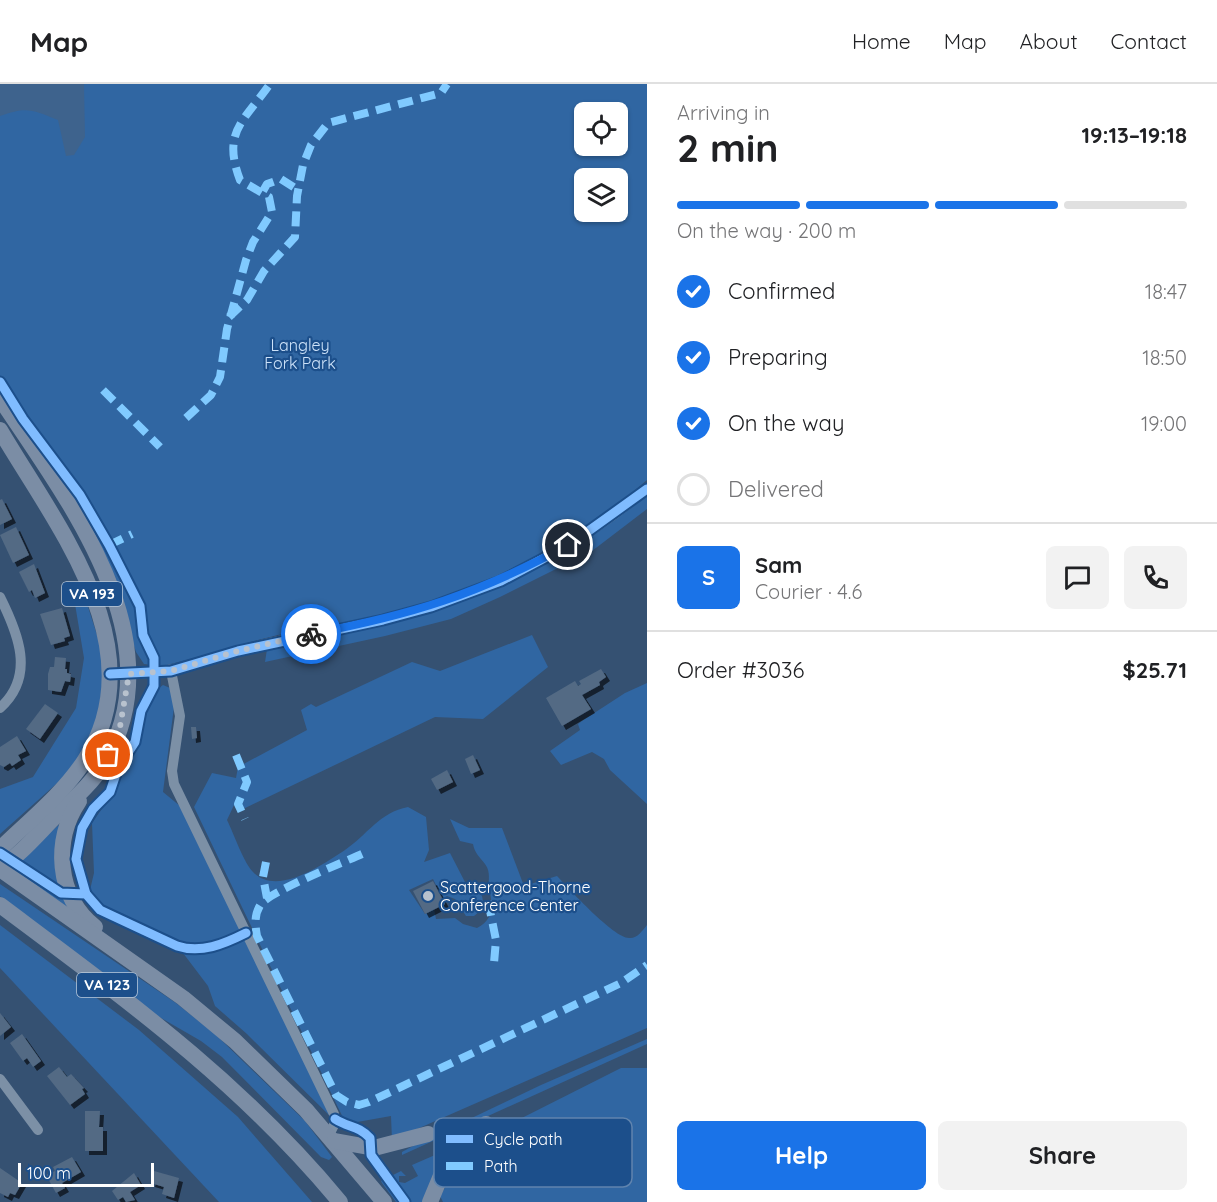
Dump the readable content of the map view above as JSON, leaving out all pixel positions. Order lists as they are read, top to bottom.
{
  "streets": {
    "main road": ["VA 193", "VA 123"]
  },
  "crossings": [
    ["VA 193", "VA 123"]
  ],
  "parks": ["Langley Fork Park"],
  "places": ["Scattergood-Thorne Conference Center"],
  "legend": ["Cycle path", "Path"],
  "scale_bar": "100 m",
  "page": {
    "header": "Map",
    "nav": [
      "Home",
      "Map",
      "About",
      "Contact"
    ],
    "heading": ["2 min", "Arriving in", "19:13–19:18"],
    "panel": [
      "Sam",
      "Courier · 4.6",
      "Order #3036",
      "$25.71"
    ],
    "bar": "On the way · 200 m",
    "list": [
      ["Confirmed", "18:47"],
      ["Preparing", "18:50"],
      ["On the way", "19:00"],
      "Delivered"
    ],
    "round": "S",
    "buttons": ["Help", "Share"],
    "scale": "100 m"
  }
}
